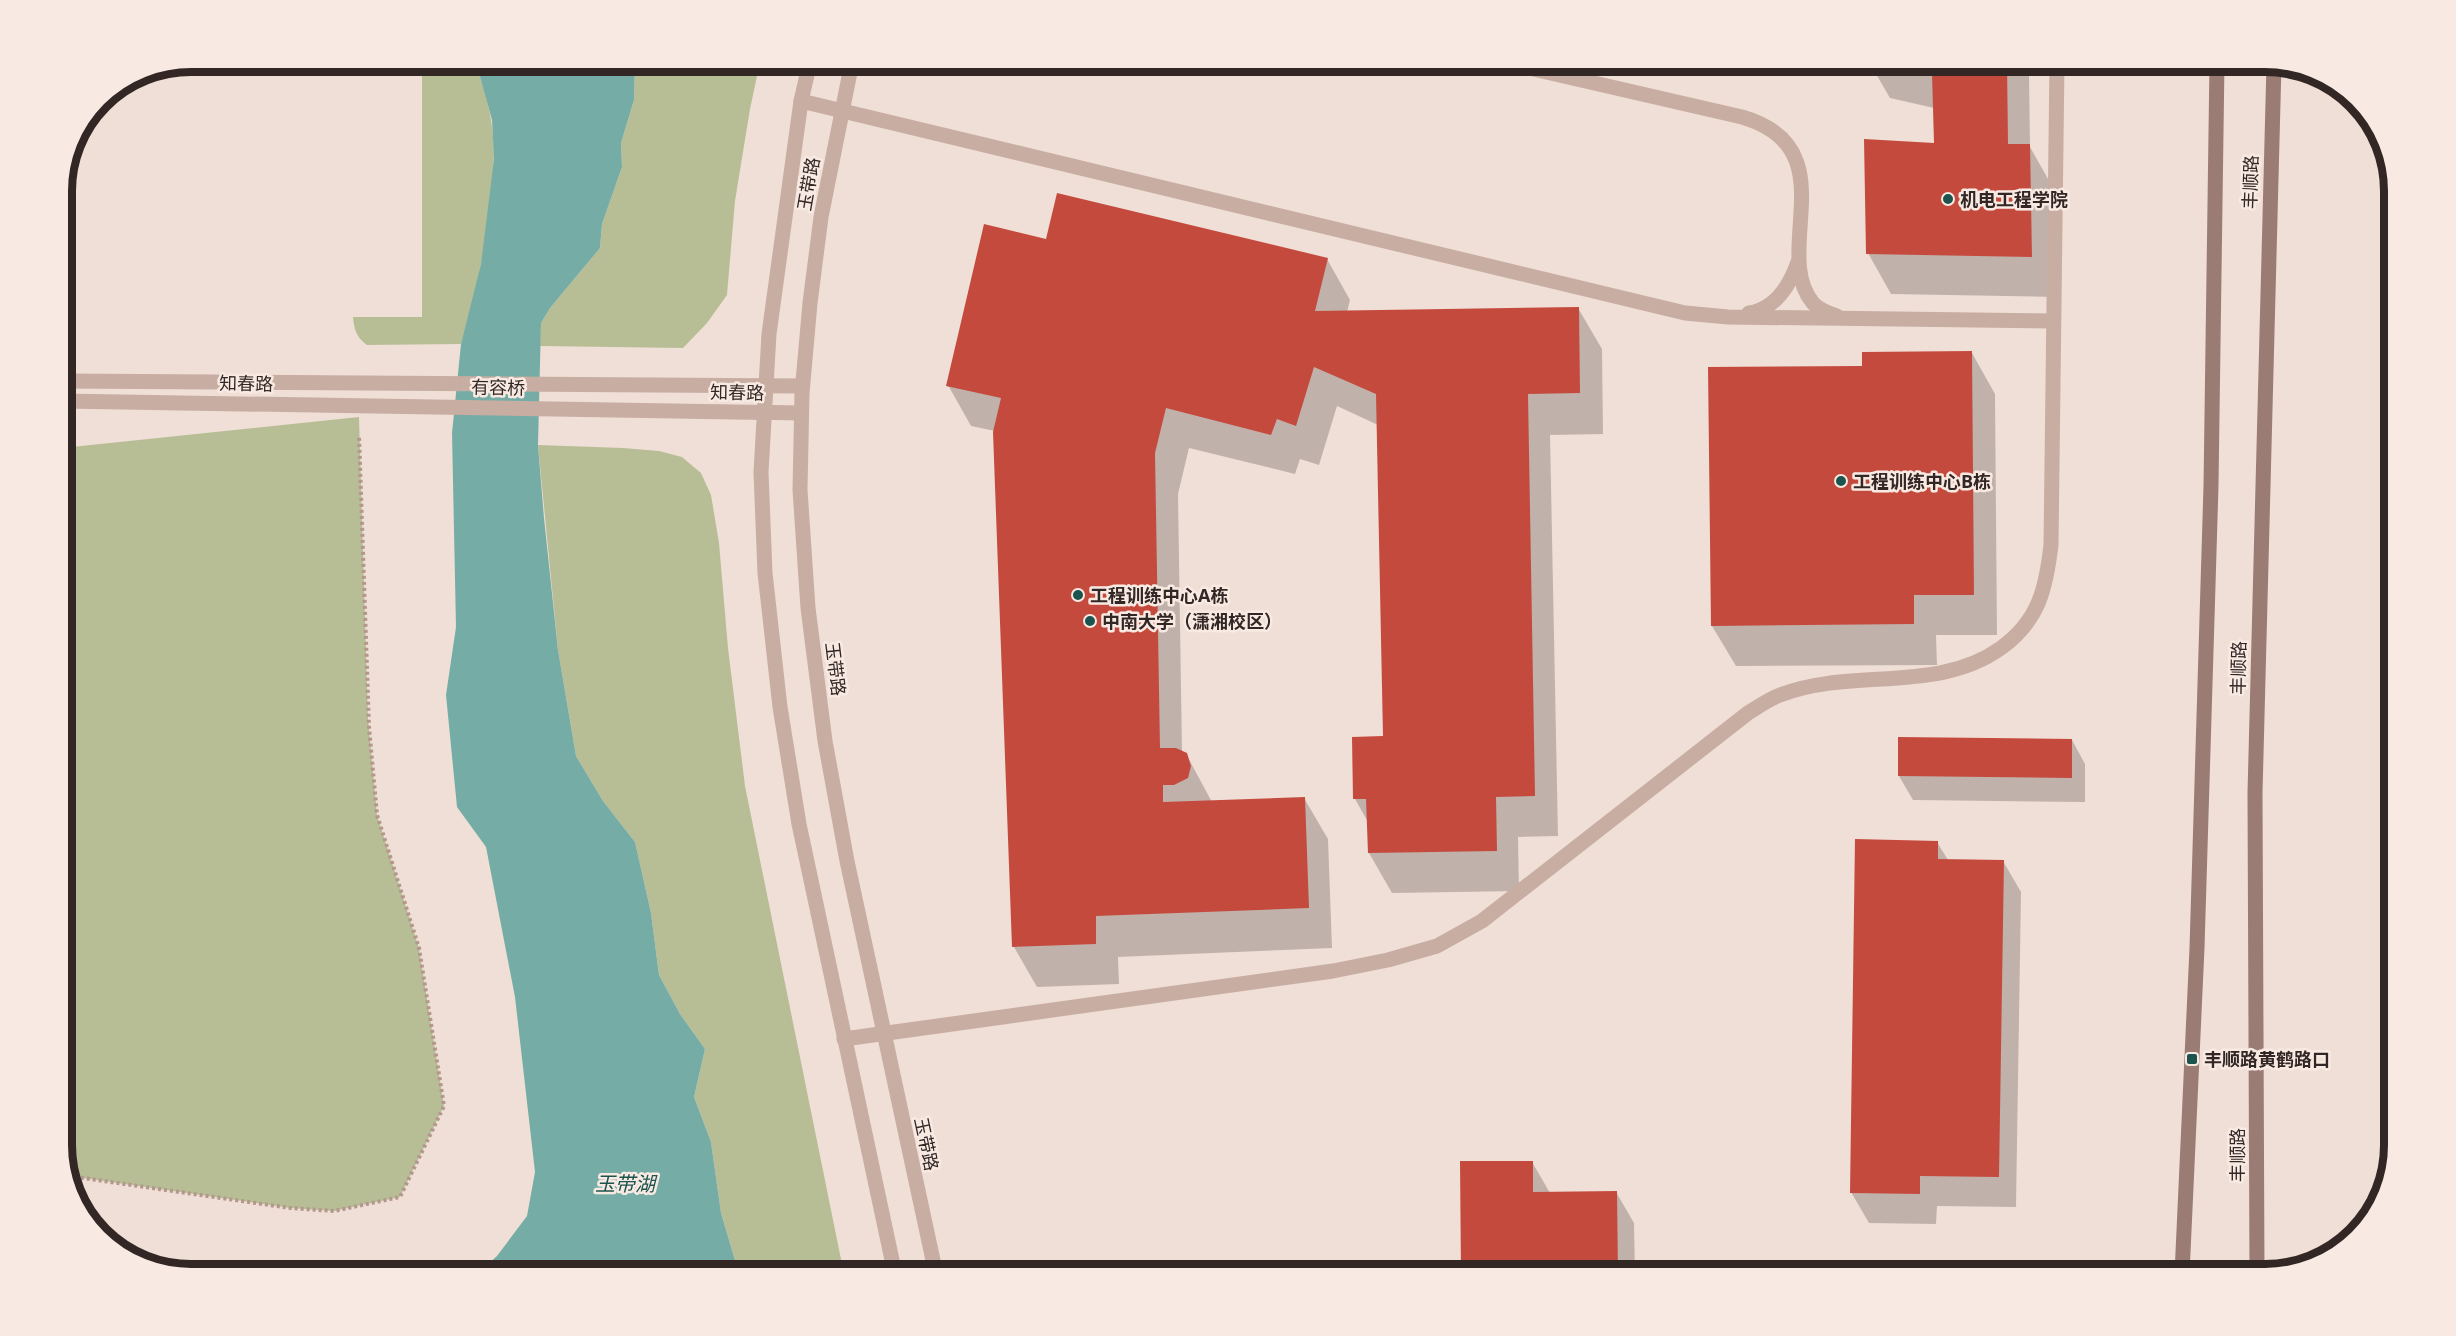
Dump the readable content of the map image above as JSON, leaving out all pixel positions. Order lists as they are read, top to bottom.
{
  "streets": {
    "main road": ["丰顺路"],
    "street": ["玉带路", "知春路", "有容桥"]
  },
  "crossings": [
    ["玉带路", "知春路"],
    ["知春路", "有容桥"]
  ],
  "water": ["玉带湖"],
  "places": {
    "other": [
      "机电工程学院",
      "工程训练中心B栋",
      "工程训练中心A栋",
      "中南大学（潇湘校区）"
    ],
    "transit": ["丰顺路黄鹤路口"]
  }
}
